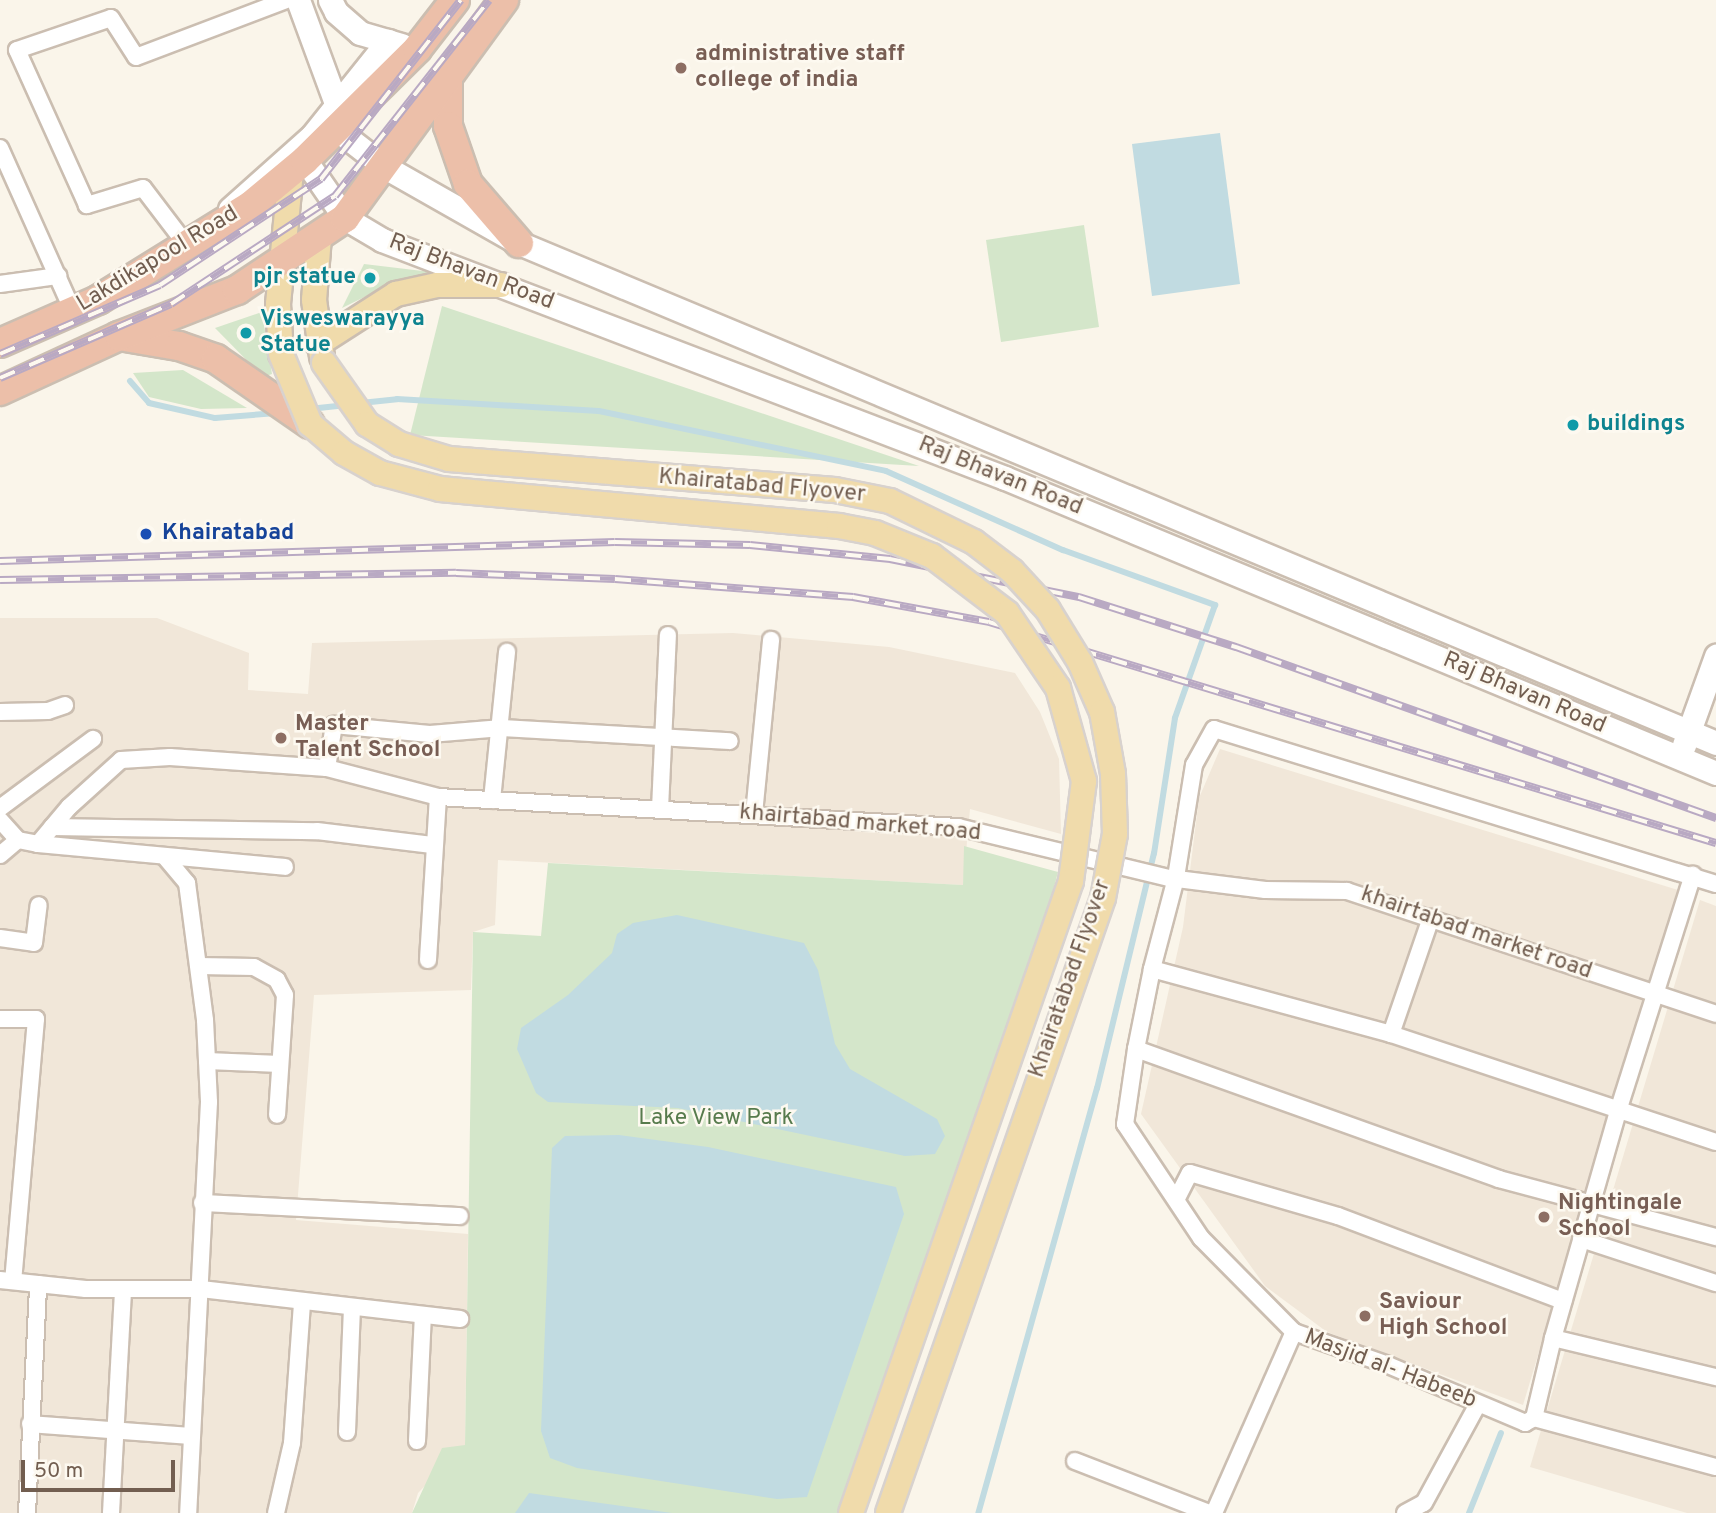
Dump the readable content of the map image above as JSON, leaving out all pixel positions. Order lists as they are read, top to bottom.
{
  "streets": {
    "highway": ["Lakdikapool Road"],
    "main road": ["Raj Bhavan Road", "Khairatabad Flyover"],
    "street": ["khairtabad market road", "Masjid al- Habeeb"]
  },
  "crossings": [
    ["Lakdikapool Road", "Raj Bhavan Road"],
    ["Lakdikapool Road", "Khairatabad Flyover"],
    ["Raj Bhavan Road", "Khairatabad Flyover"],
    ["khairtabad market road", "Masjid al- Habeeb"]
  ],
  "parks": ["Lake View Park"],
  "places": [
    "administrative staff college of india",
    "pjr statue",
    "Visweswarayya Statue",
    "buildings",
    "Khairatabad",
    "Master Talent School",
    "Nightingale School",
    "Saviour High School"
  ],
  "scale_bar": "50 m"
}
